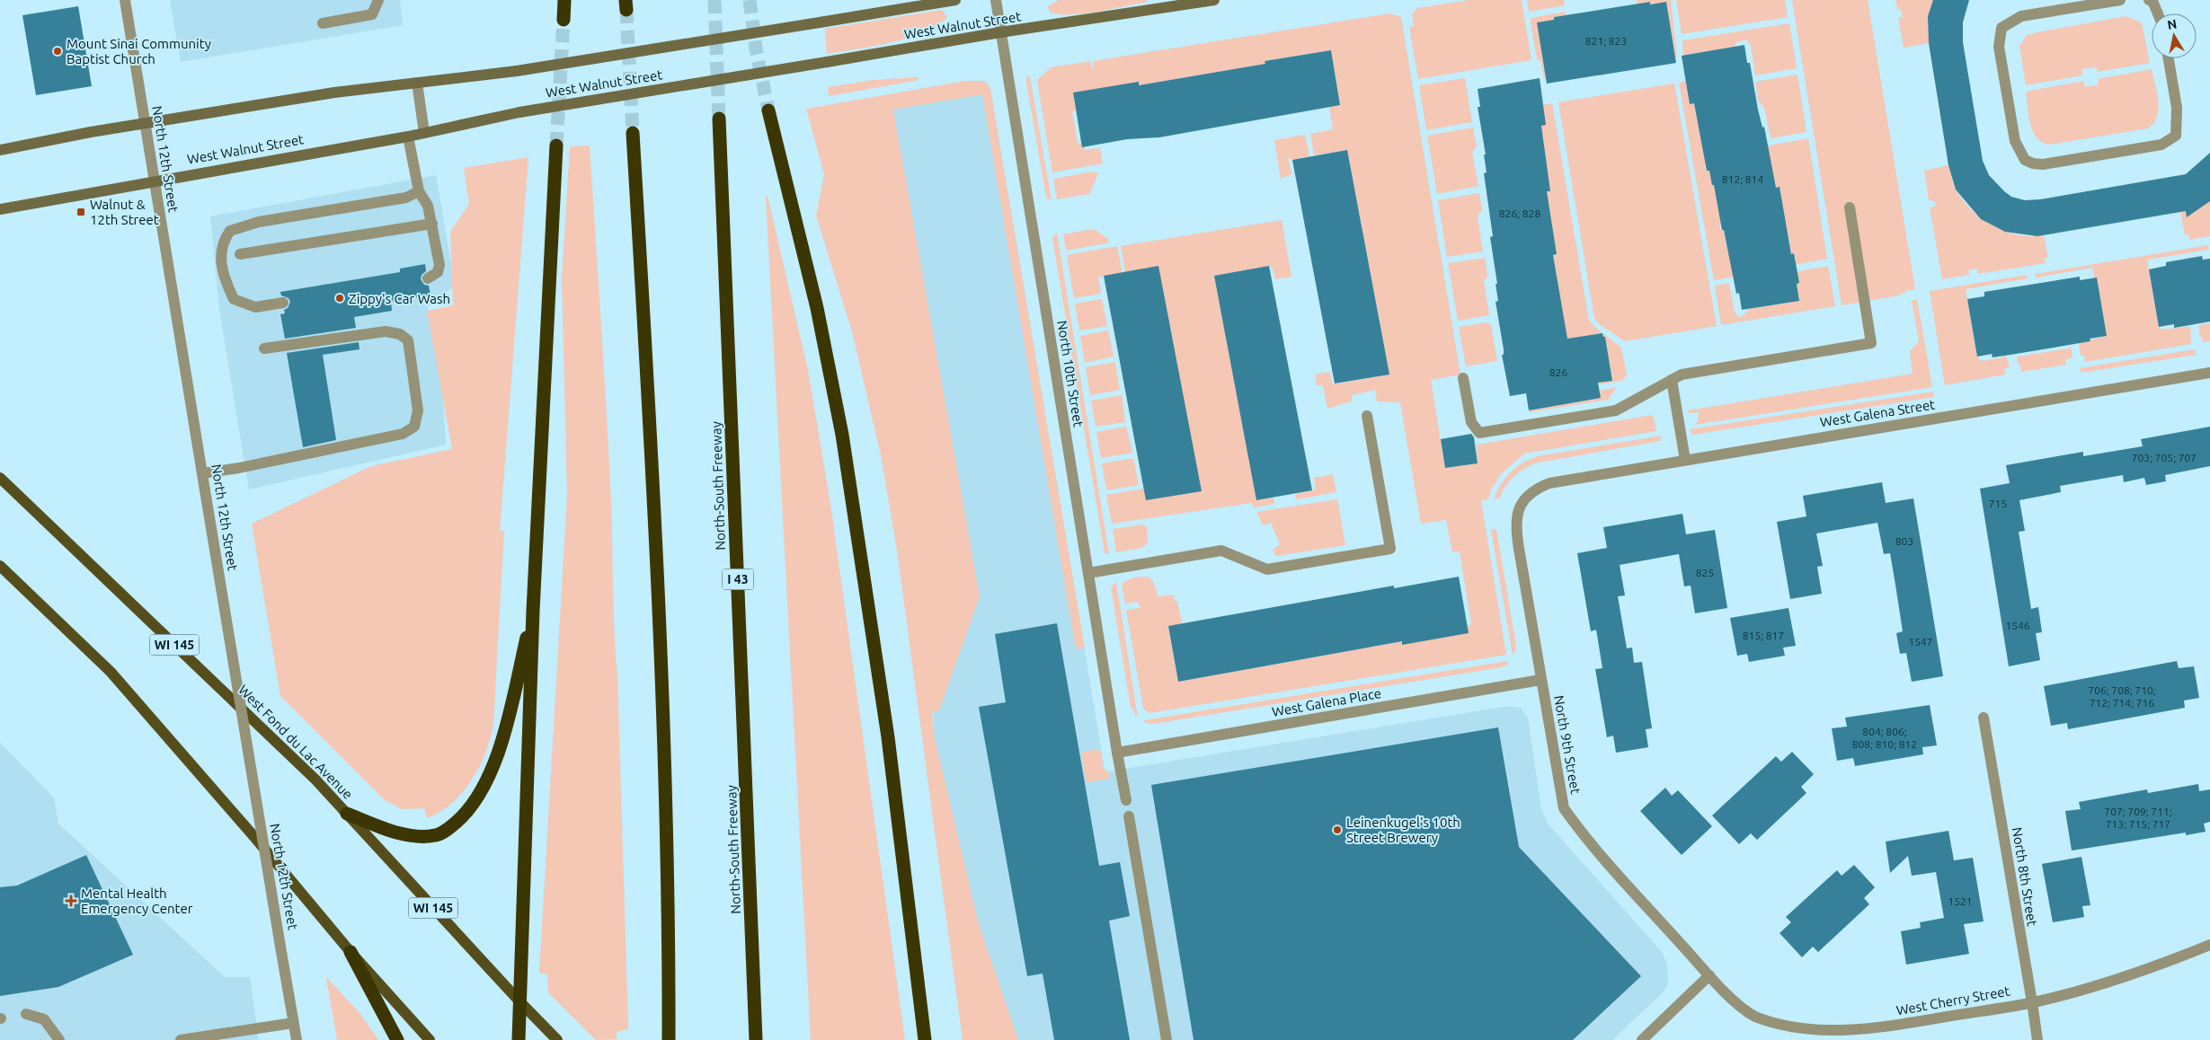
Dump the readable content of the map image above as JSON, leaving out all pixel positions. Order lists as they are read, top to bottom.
{
  "streets": {
    "highway": ["North-South Freeway", "I 43"],
    "main road": ["West Walnut Street", "WI 145", "West Fond du Lac Avenue"],
    "street": [
      "North 12th Street",
      "North 10th Street",
      "West Galena Street",
      "West Galena Place",
      "North 9th Street",
      "North 8th Street",
      "West Cherry Street"
    ]
  },
  "crossings": [
    ["West Walnut Street", "North 12th Street"],
    ["West Walnut Street", "North 10th Street"],
    ["North 10th Street", "West Galena Place"],
    ["West Galena Street", "North 9th Street"],
    ["West Galena Place", "North 9th Street"],
    ["North 9th Street", "West Cherry Street"],
    ["North 8th Street", "West Cherry Street"]
  ],
  "places": {
    "other": ["Mount Sinai Community Baptist Church", "Zippy's Car Wash", "Leinenkugel's 10th Street Brewery"],
    "transit": ["Walnut & 12th Street"],
    "health": ["Mental Health Emergency Center"]
  },
  "house_numbers": [
    "821; 823",
    "812; 814",
    "826; 828",
    "826",
    "703; 705; 707",
    "715",
    "803",
    "825",
    "1546",
    "815; 817",
    "1547",
    "706; 708; 710; 712; 714; 716",
    "804; 806; 808; 810; 812",
    "707; 709; 711; 713; 715; 717",
    "1521"
  ],
  "north": "top"
}
